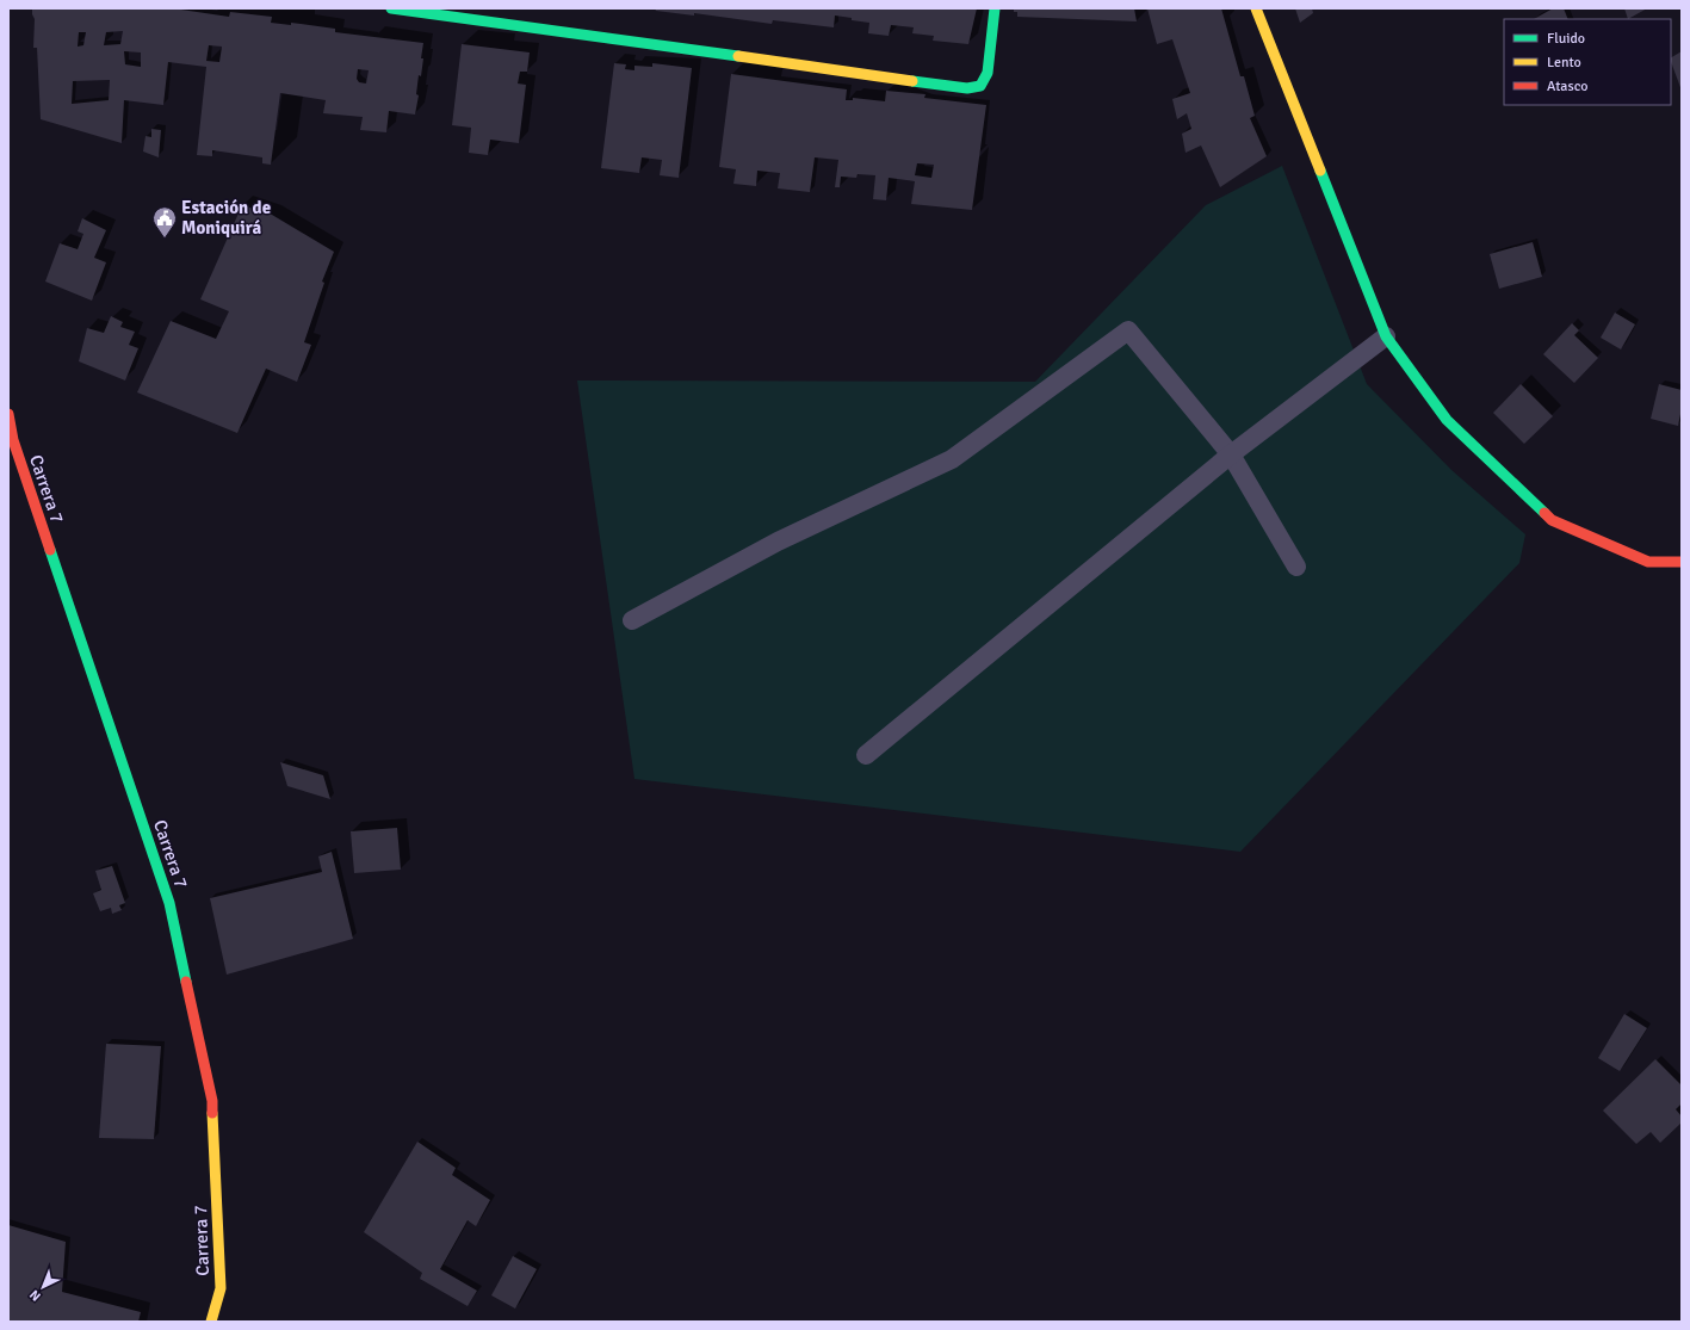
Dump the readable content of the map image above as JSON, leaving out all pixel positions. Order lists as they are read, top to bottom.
{
  "streets": {
    "street": ["Carrera 7"]
  },
  "places": {
    "public building": ["Estación de Moniquirá"]
  },
  "legend": ["Fluido", "Lento", "Atasco"],
  "north": "bottom left"
}
